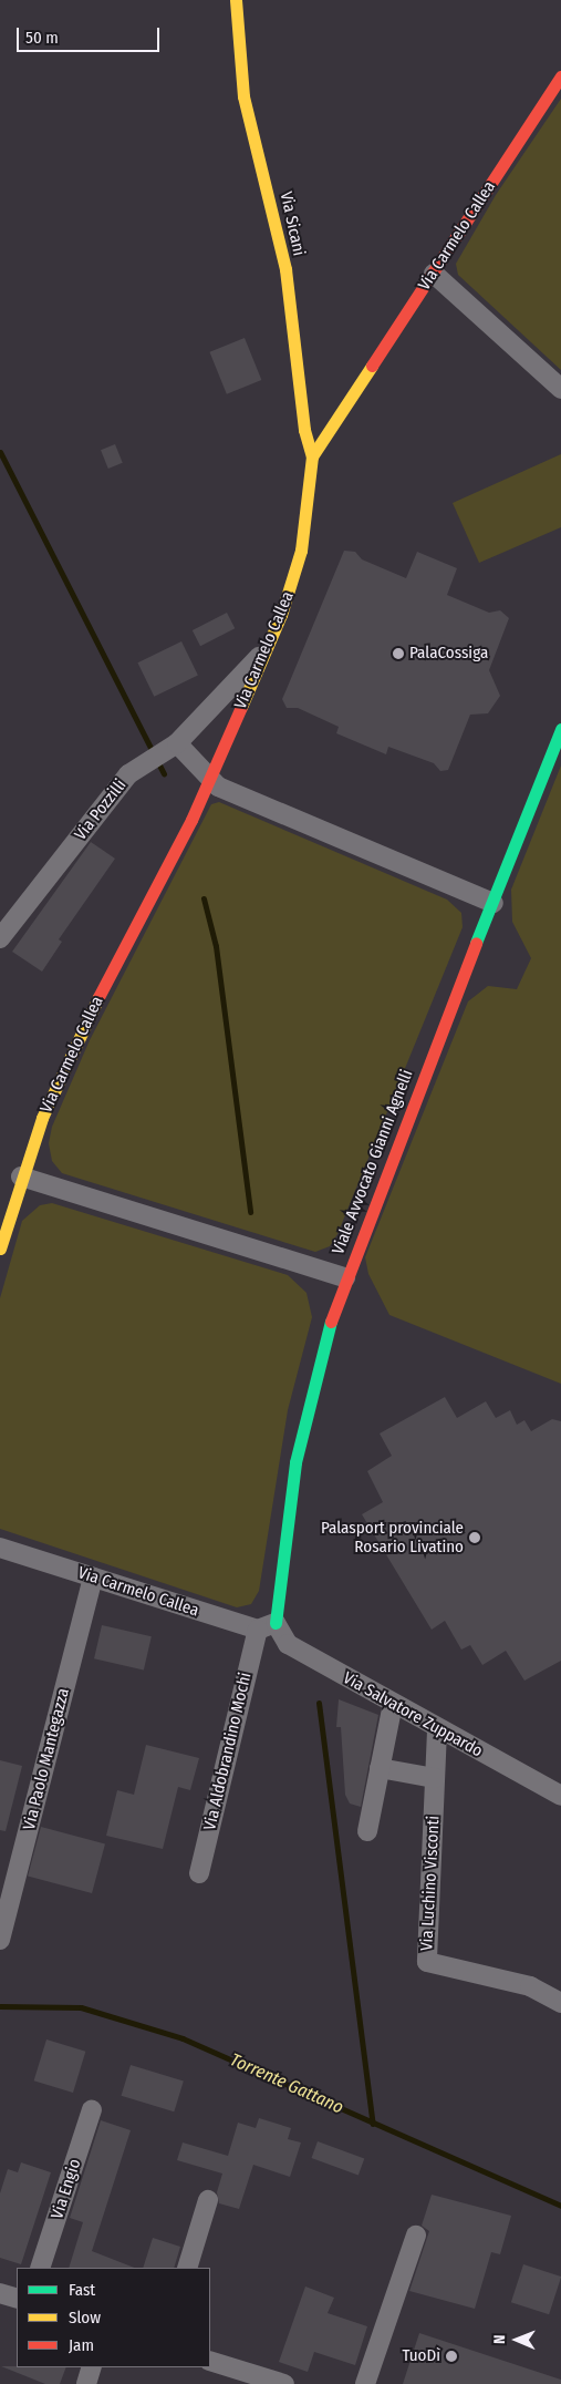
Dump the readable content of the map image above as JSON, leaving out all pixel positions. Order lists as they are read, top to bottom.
{
  "streets": {
    "street": [
      "Via Sicani",
      "Via Carmelo Callea",
      "Via Pozzilli",
      "Viale Avvocato Gianni Agnelli",
      "Via Salvatore Zuppardo",
      "Via Aldobrandino Mochi",
      "Via Paolo Mantegazza",
      "Via Luchino Visconti",
      "Via Engio"
    ]
  },
  "crossings": [
    ["Via Sicani", "Via Carmelo Callea"],
    ["Via Carmelo Callea", "Via Pozzilli"],
    ["Via Carmelo Callea", "Viale Avvocato Gianni Agnelli"],
    ["Via Carmelo Callea", "Via Salvatore Zuppardo"],
    ["Via Carmelo Callea", "Via Aldobrandino Mochi"],
    ["Via Carmelo Callea", "Via Paolo Mantegazza"],
    ["Viale Avvocato Gianni Agnelli", "Via Salvatore Zuppardo"],
    ["Viale Avvocato Gianni Agnelli", "Via Aldobrandino Mochi"],
    ["Via Salvatore Zuppardo", "Via Aldobrandino Mochi"],
    ["Via Salvatore Zuppardo", "Via Luchino Visconti"]
  ],
  "water": ["Torrente Gattano"],
  "places": ["PalaCossiga", "Palasport provinciale Rosario Livatino", "TuoDì"],
  "legend": ["Fast", "Slow", "Jam"],
  "scale_bar": "50 m",
  "north": "left"
}
